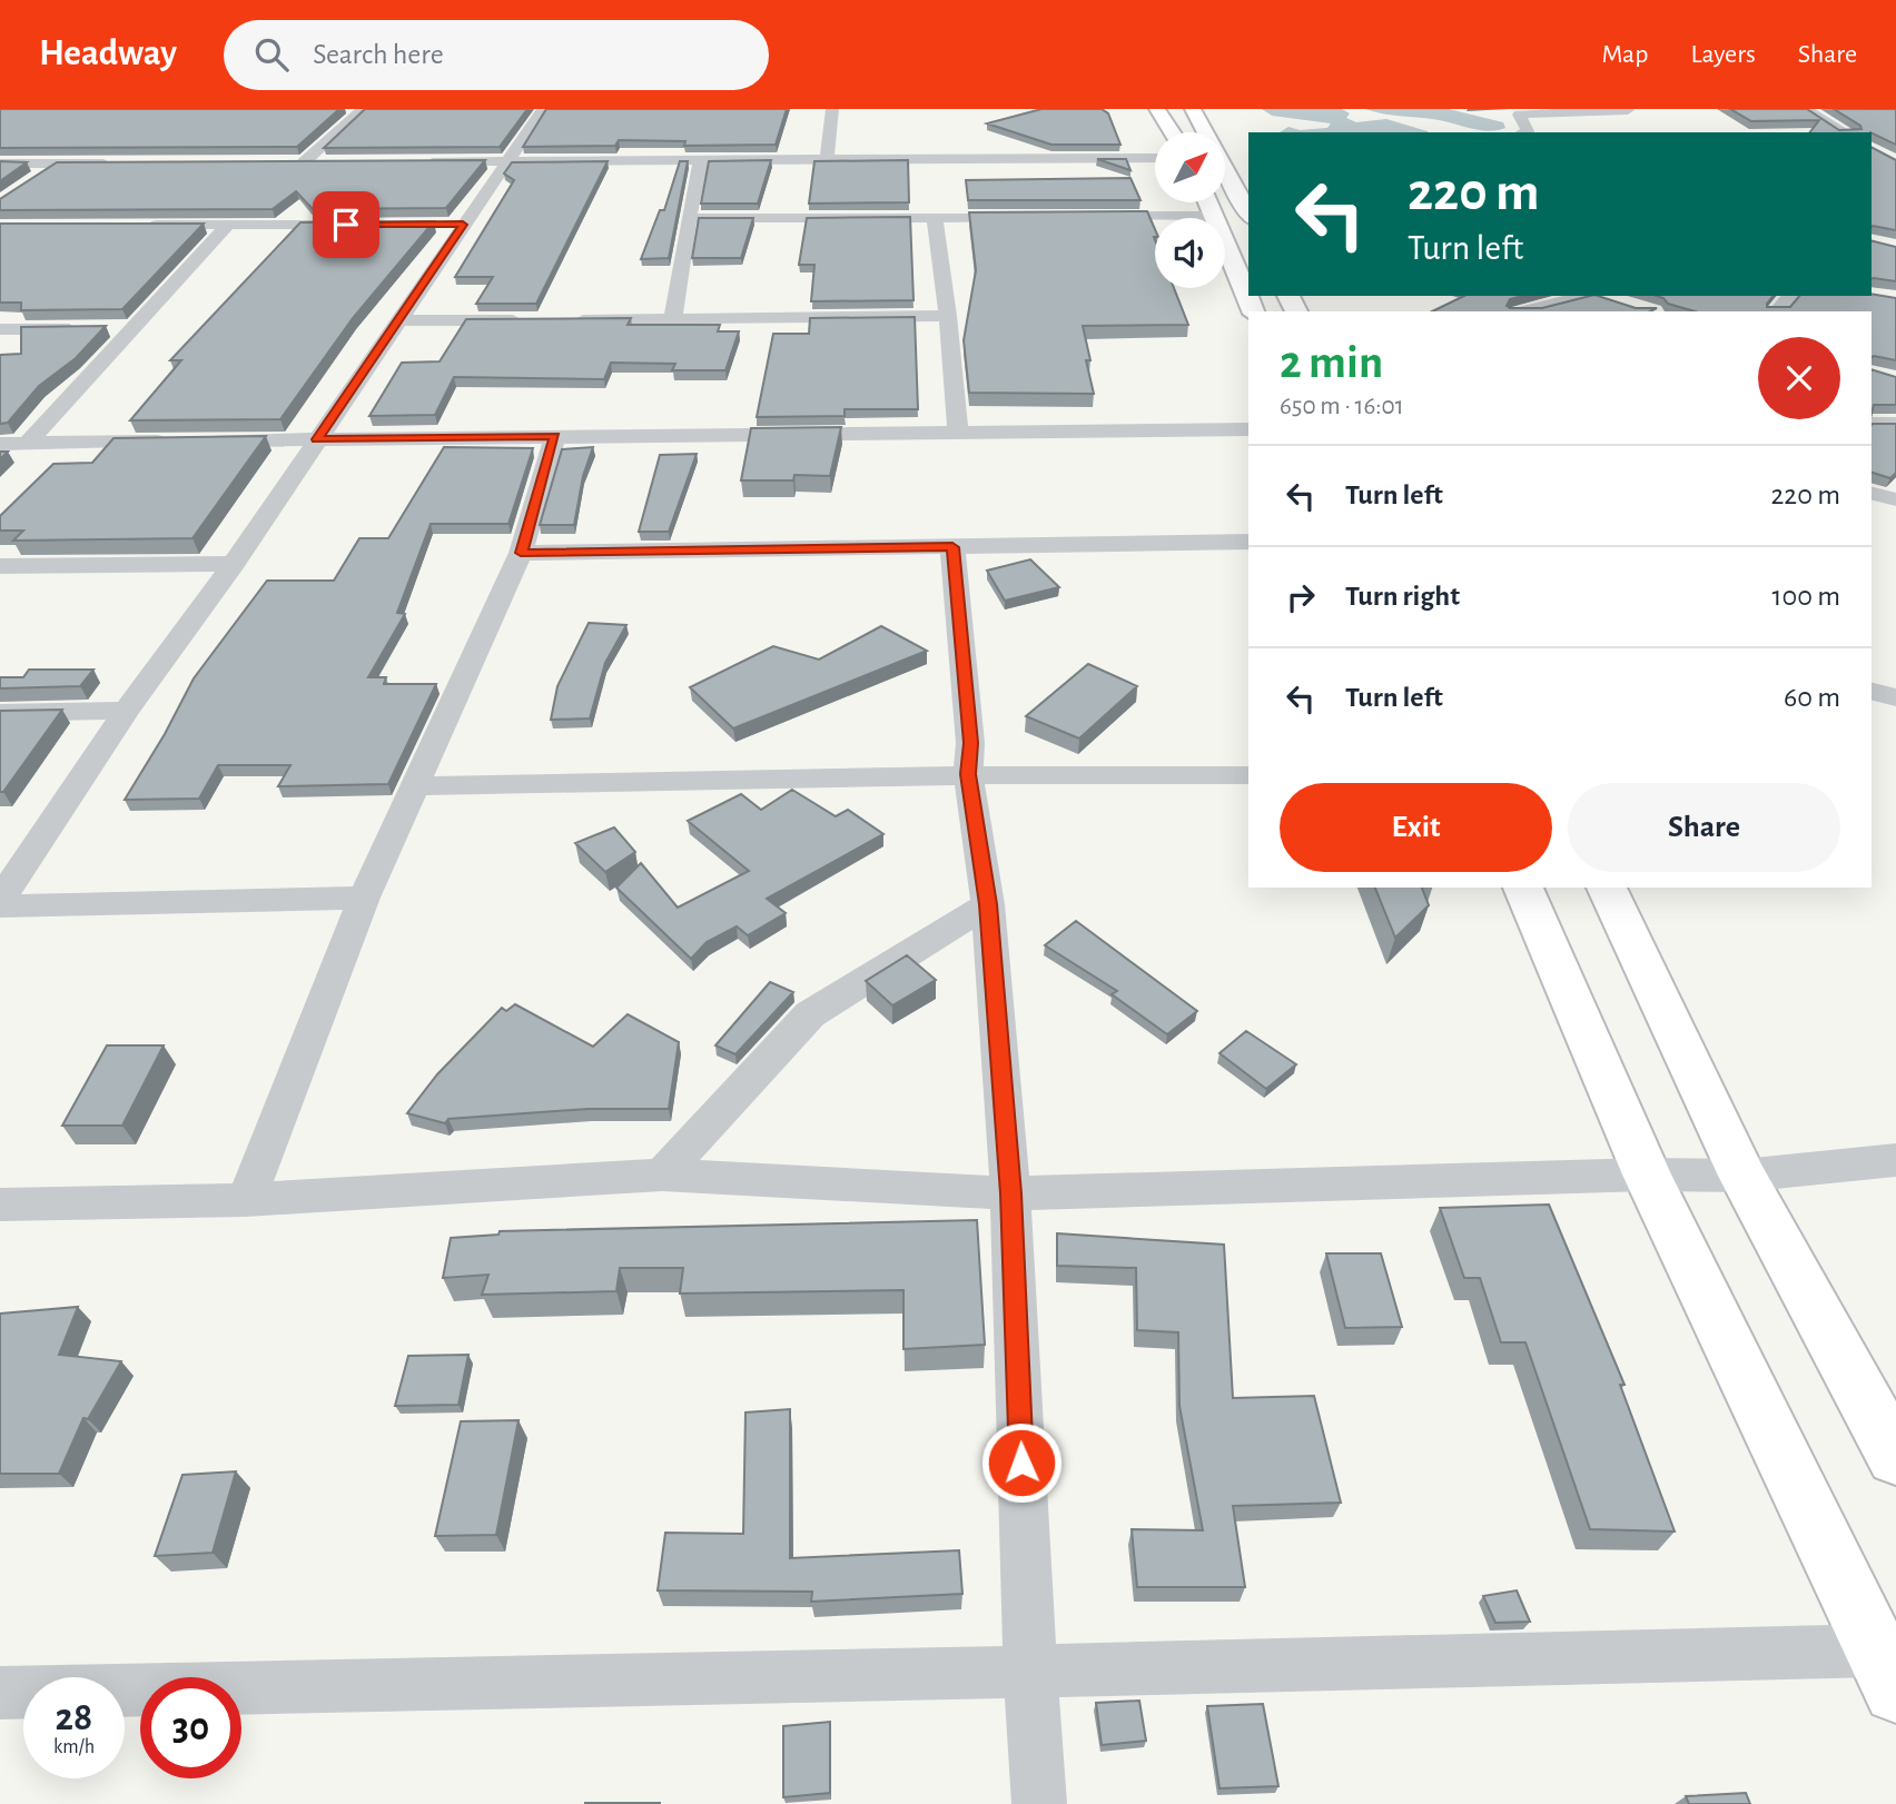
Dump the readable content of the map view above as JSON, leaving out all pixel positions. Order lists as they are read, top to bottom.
{
  "north": "top right",
  "page": {
    "header": "Headway",
    "search": "Search here",
    "nav": ["Map", "Layers", "Share"],
    "turn": ["220 m", "Turn left"],
    "heading": ["2 min", "650 m · 16:01"],
    "list": [
      {
        "name": "Turn left",
        "value": "220 m"
      },
      {
        "name": "Turn right",
        "value": "100 m"
      },
      {
        "name": "Turn left",
        "value": "60 m"
      }
    ],
    "buttons": ["Exit", "Share"],
    "speed": "28 km/h",
    "limit": "30"
  }
}
